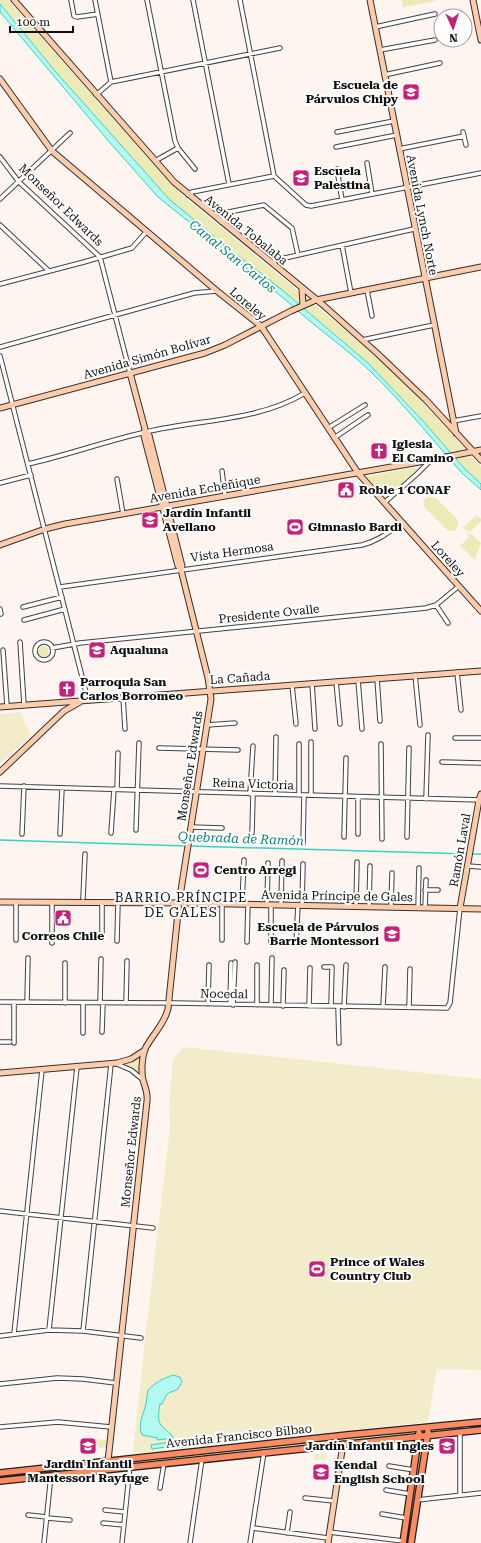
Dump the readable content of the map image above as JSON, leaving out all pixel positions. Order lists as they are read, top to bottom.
{
  "streets": {
    "main road": ["Avenida Francisco Bilbao"],
    "street": [
      "Monseñor Edwards",
      "Avenida Lynch Norte",
      "Avenida Tobalaba",
      "Loreley",
      "Avenida Simón Bolívar",
      "Avenida Echeñique",
      "Vista Hermosa",
      "Presidente Ovalle",
      "La Cañada",
      "Reina Victoria",
      "Ramón Laval",
      "Avenida Príncipe de Gales",
      "Nocedal"
    ]
  },
  "crossings": [
    ["Monseñor Edwards", "Avenida Simón Bolívar"],
    ["Monseñor Edwards", "Avenida Echeñique"],
    ["Monseñor Edwards", "Vista Hermosa"],
    ["Monseñor Edwards", "Presidente Ovalle"],
    ["Monseñor Edwards", "La Cañada"],
    ["Monseñor Edwards", "Reina Victoria"],
    ["Monseñor Edwards", "Avenida Príncipe de Gales"],
    ["Monseñor Edwards", "Nocedal"],
    ["Monseñor Edwards", "Avenida Francisco Bilbao"],
    ["Avenida Lynch Norte", "Avenida Tobalaba"],
    ["Avenida Lynch Norte", "Avenida Simón Bolívar"],
    ["Avenida Tobalaba", "Avenida Simón Bolívar"],
    ["Avenida Tobalaba", "Avenida Echeñique"],
    ["Loreley", "Avenida Simón Bolívar"],
    ["Loreley", "Avenida Echeñique"],
    ["Loreley", "Vista Hermosa"],
    ["Loreley", "Presidente Ovalle"],
    ["Reina Victoria", "Ramón Laval"],
    ["Ramón Laval", "Avenida Príncipe de Gales"],
    ["Ramón Laval", "Nocedal"],
    ["Avenida Príncipe de Gales", "Nocedal"]
  ],
  "districts": ["BARRIO PRÍNCIPE DE GALES"],
  "water": ["Canal San Carlos", "Quebrada de Ramón"],
  "places": {
    "school or university": [
      "Escuela de Párvulos Chipy",
      "Escuela Palestina",
      "Jardín Infantil Avellano",
      "Aqualuna",
      "Escuela de Párvulos Barrie Montessori",
      "Jardin Infantil Mantessori Rayfuge",
      "Jardín Infantil Ingles",
      "Kendal English School"
    ],
    "church": ["Iglesia El Camino", "Parroquia San Carlos Borromeo"],
    "public building": ["Roble 1 CONAF", "Correos Chile"],
    "sports": ["Gimnasio Bardi", "Centro Arregi", "Prince of Wales Country Club"]
  },
  "scale_bar": "100 m",
  "north": "bottom"
}
